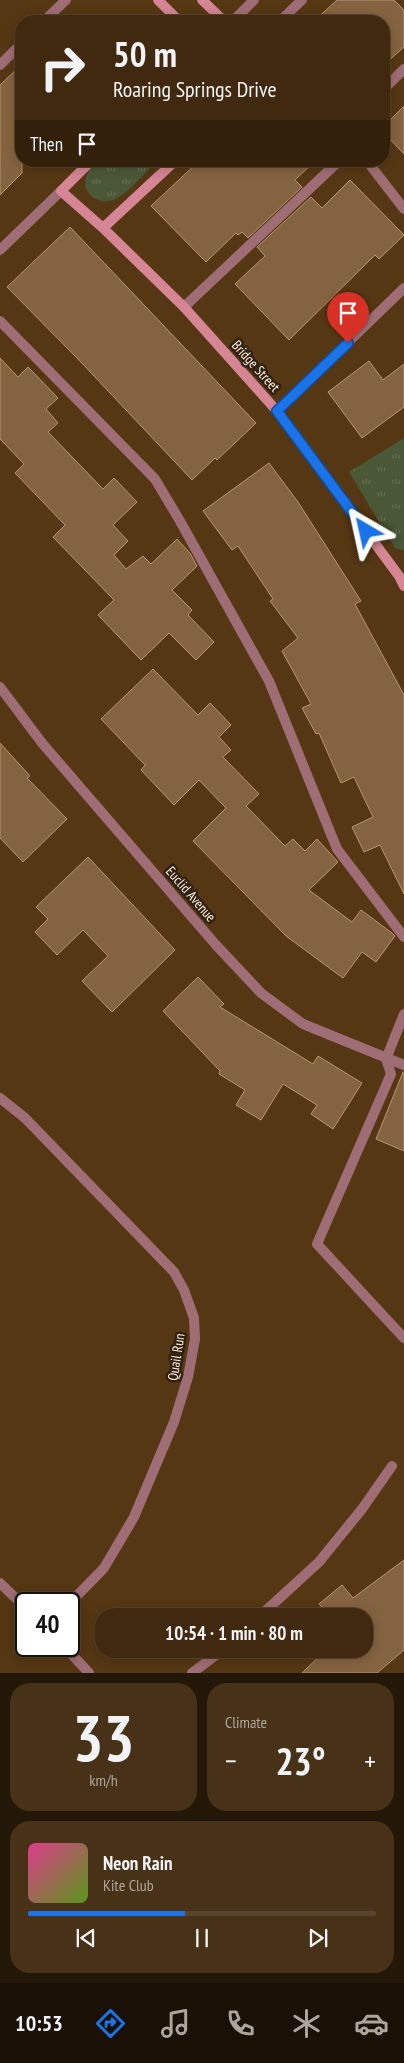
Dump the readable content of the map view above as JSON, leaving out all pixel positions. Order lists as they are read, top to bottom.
{
  "streets": {
    "street": ["Bridge Street", "Euclid Avenue", "Quail Run"]
  },
  "page": {
    "turn": ["50 m", "Roaring Springs Drive"],
    "then": "Then",
    "limit": "40",
    "trip": "10:54 · 1 min · 80 m",
    "tile": [
      ["33", "km/h"],
      "Climate"
    ],
    "heat": ["−", "23°", "+"],
    "song": ["Neon Rain", "Kite Club"],
    "tabs": "10:53"
  }
}
